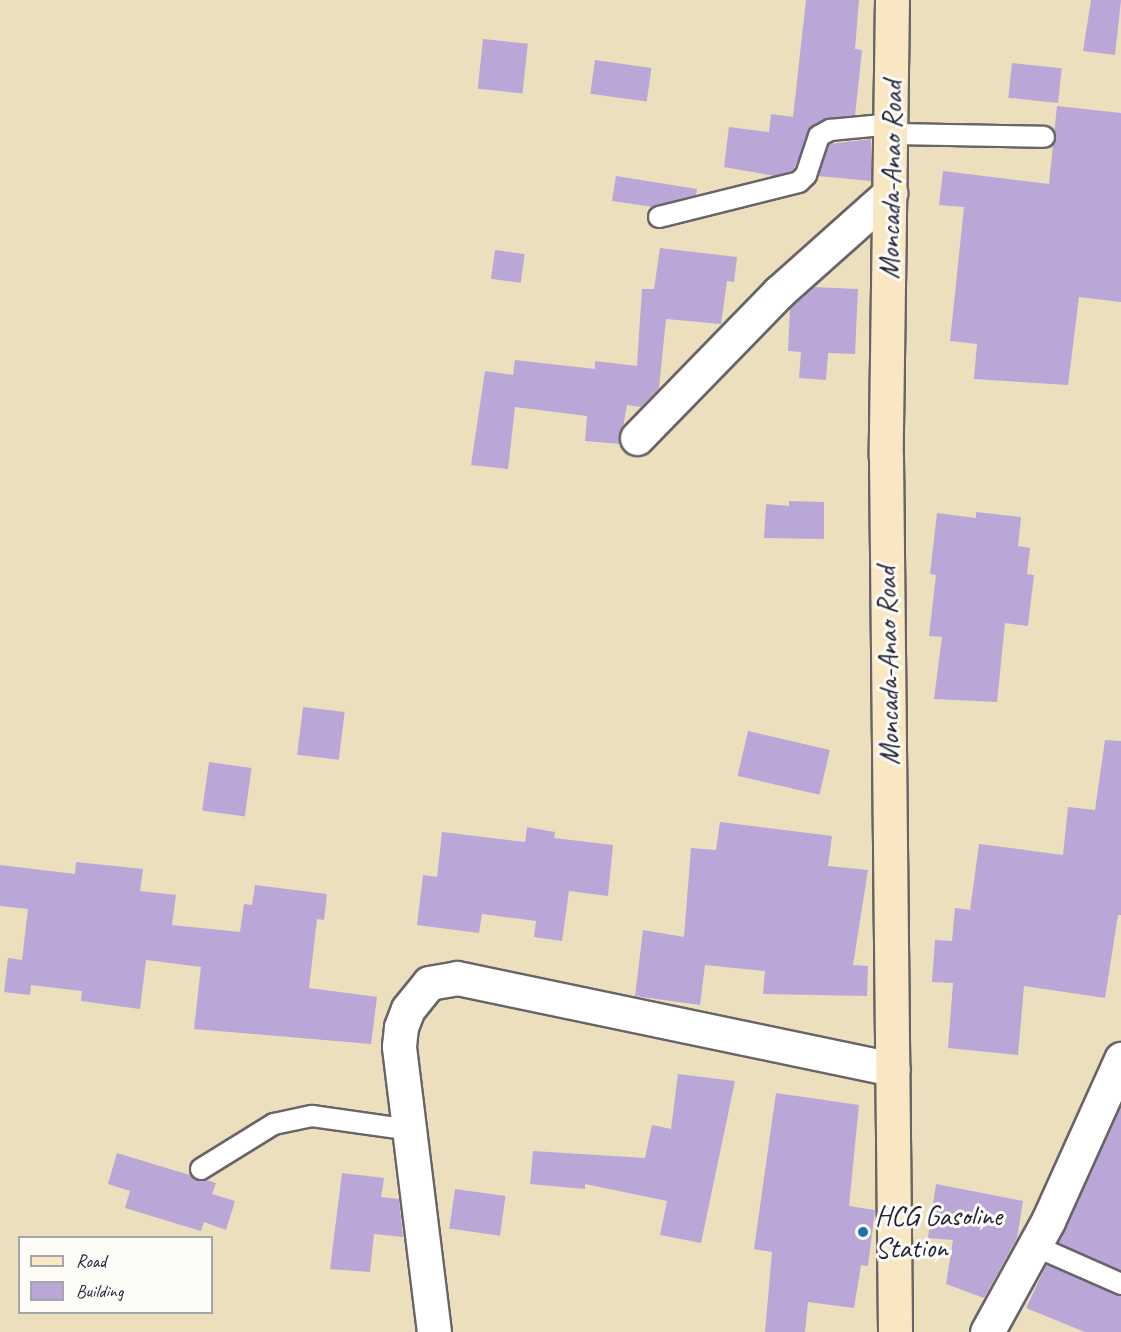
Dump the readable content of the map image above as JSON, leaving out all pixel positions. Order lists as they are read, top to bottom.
{
  "streets": {
    "main road": ["Moncada-Anao Road"]
  },
  "places": ["HCG Gasoline Station"],
  "legend": ["Road", "Building"]
}
